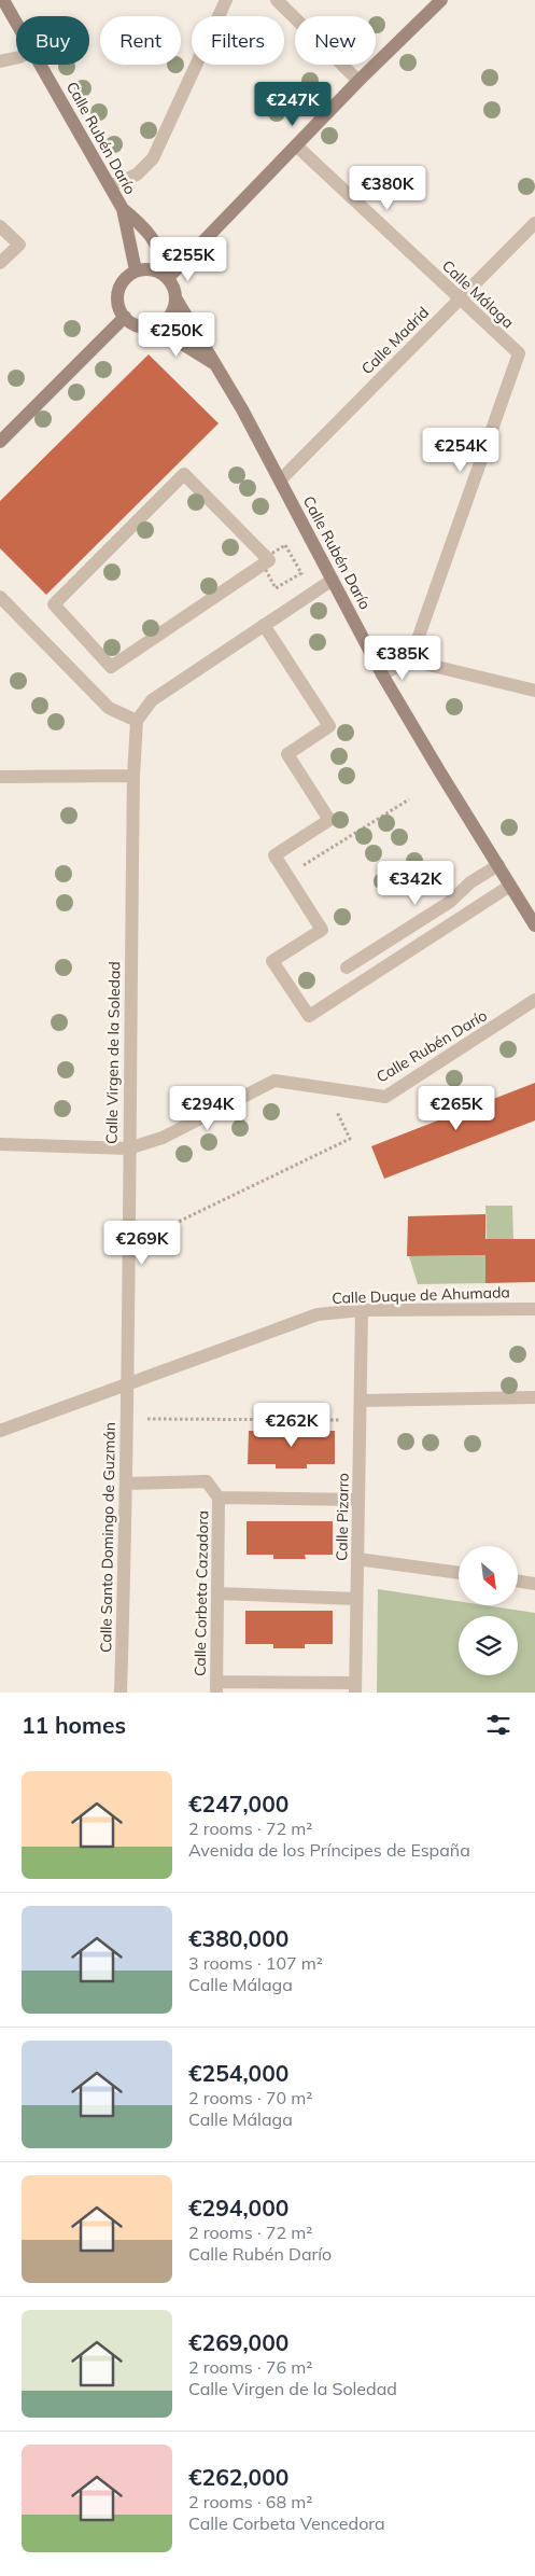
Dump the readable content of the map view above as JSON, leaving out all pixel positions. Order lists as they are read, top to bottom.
{
  "streets": {
    "street": [
      "Calle Rubén Darío",
      "Calle Málaga",
      "Calle Madrid",
      "Calle Virgen de la Soledad",
      "Calle Duque de Ahumada",
      "Calle Pizarro",
      "Calle Santo Domingo de Guzmán",
      "Calle Corbeta Cazadora"
    ]
  },
  "crossings": [
    ["Calle Rubén Darío", "Calle Madrid"],
    ["Calle Rubén Darío", "Calle Virgen de la Soledad"],
    ["Calle Málaga", "Calle Madrid"],
    ["Calle Virgen de la Soledad", "Calle Duque de Ahumada"],
    ["Calle Virgen de la Soledad", "Calle Santo Domingo de Guzmán"],
    ["Calle Duque de Ahumada", "Calle Pizarro"],
    ["Calle Duque de Ahumada", "Calle Santo Domingo de Guzmán"],
    ["Calle Santo Domingo de Guzmán", "Calle Corbeta Cazadora"]
  ],
  "north": "bottom right",
  "page": {
    "chip": [
      "Buy",
      "Rent",
      "Filters",
      "New"
    ],
    "price": [
      "€247K",
      "€380K",
      "€255K",
      "€250K",
      "€254K",
      "€385K",
      "€342K",
      "€294K",
      "€265K",
      "€269K",
      "€262K"
    ],
    "heading": "11 homes",
    "list": [
      {
        "name": "€247,000",
        "note": "2 rooms · 72 m² · Avenida de los Príncipes de España"
      },
      {
        "name": "€380,000",
        "note": "3 rooms · 107 m² · Calle Málaga"
      },
      {
        "name": "€254,000",
        "note": "2 rooms · 70 m² · Calle Málaga"
      },
      {
        "name": "€294,000",
        "note": "2 rooms · 72 m² · Calle Rubén Darío"
      },
      {
        "name": "€269,000",
        "note": "2 rooms · 76 m² · Calle Virgen de la Soledad"
      },
      {
        "name": "€262,000",
        "note": "2 rooms · 68 m² · Calle Corbeta Vencedora"
      }
    ]
  }
}
